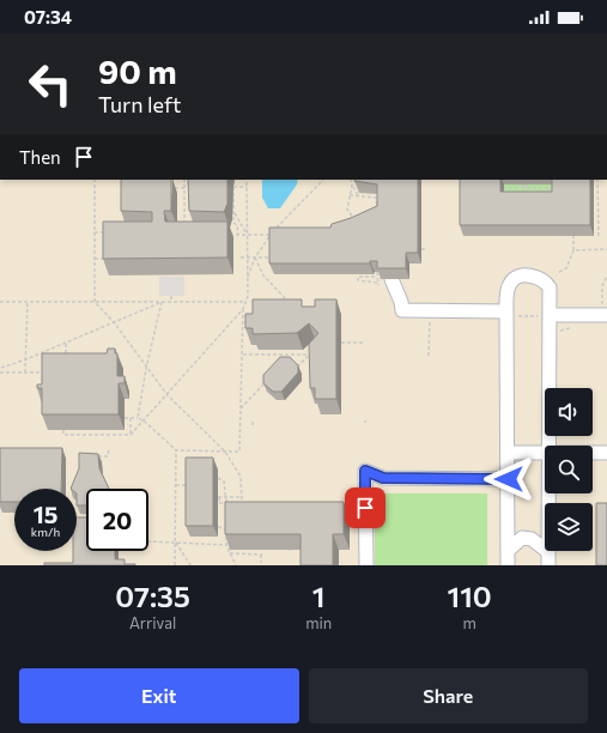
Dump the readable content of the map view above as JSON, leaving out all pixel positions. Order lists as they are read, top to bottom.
{
  "page": {
    "status": "07:34",
    "turn": ["90 m", "Turn left"],
    "then": "Then",
    "speed": "15 km/h",
    "limit": "20",
    "eta": [
      "07:35",
      "Arrival",
      "1",
      "min",
      "110",
      "m"
    ],
    "buttons": ["Exit", "Share"]
  }
}
